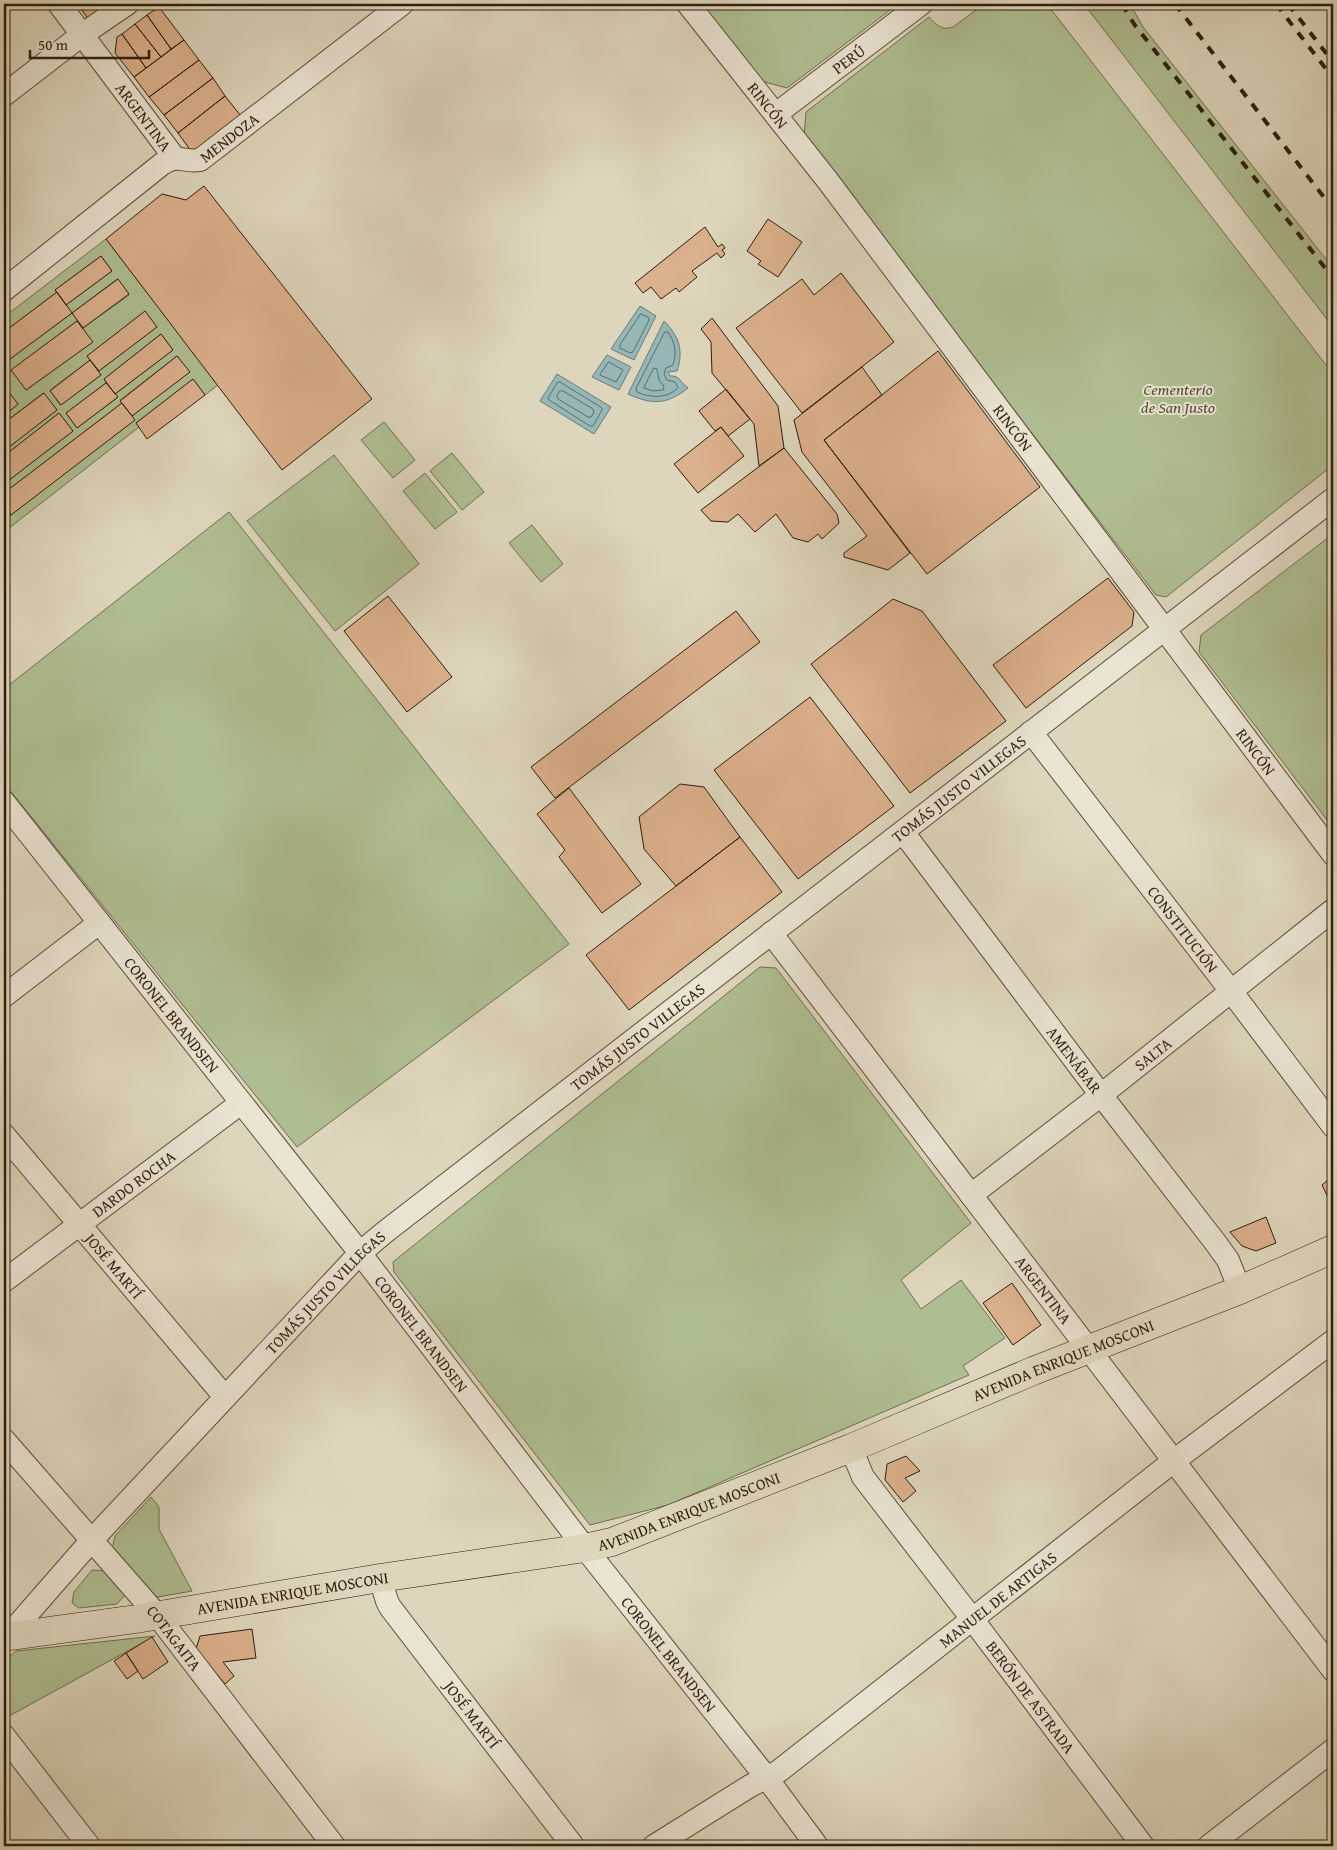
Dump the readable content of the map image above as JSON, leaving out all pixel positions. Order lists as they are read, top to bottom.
{
  "streets": {
    "main road": ["AVENIDA ENRIQUE MOSCONI"],
    "street": [
      "PERÚ",
      "RINCÓN",
      "ARGENTINA",
      "MENDOZA",
      "TOMÁS JUSTO VILLEGAS",
      "CONSTITUCIÓN",
      "CORONEL BRANDSEN",
      "SALTA",
      "AMENÁBAR",
      "DARDO ROCHA",
      "JOSÉ MARTÍ",
      "MANUEL DE ARTIGAS",
      "COTAGAITA",
      "BERÓN DE ASTRADA"
    ]
  },
  "crossings": [
    ["PERÚ", "RINCÓN"],
    ["RINCÓN", "TOMÁS JUSTO VILLEGAS"],
    ["ARGENTINA", "MENDOZA"],
    ["ARGENTINA", "TOMÁS JUSTO VILLEGAS"],
    ["ARGENTINA", "SALTA"],
    ["ARGENTINA", "AVENIDA ENRIQUE MOSCONI"],
    ["ARGENTINA", "MANUEL DE ARTIGAS"],
    ["TOMÁS JUSTO VILLEGAS", "CONSTITUCIÓN"],
    ["TOMÁS JUSTO VILLEGAS", "CORONEL BRANDSEN"],
    ["TOMÁS JUSTO VILLEGAS", "AMENÁBAR"],
    ["TOMÁS JUSTO VILLEGAS", "JOSÉ MARTÍ"],
    ["TOMÁS JUSTO VILLEGAS", "AVENIDA ENRIQUE MOSCONI"],
    ["TOMÁS JUSTO VILLEGAS", "COTAGAITA"],
    ["CONSTITUCIÓN", "SALTA"],
    ["CORONEL BRANDSEN", "DARDO ROCHA"],
    ["CORONEL BRANDSEN", "AVENIDA ENRIQUE MOSCONI"],
    ["CORONEL BRANDSEN", "MANUEL DE ARTIGAS"],
    ["SALTA", "AMENÁBAR"],
    ["AMENÁBAR", "AVENIDA ENRIQUE MOSCONI"],
    ["DARDO ROCHA", "JOSÉ MARTÍ"],
    ["JOSÉ MARTÍ", "AVENIDA ENRIQUE MOSCONI"],
    ["AVENIDA ENRIQUE MOSCONI", "COTAGAITA"],
    ["AVENIDA ENRIQUE MOSCONI", "BERÓN DE ASTRADA"],
    ["MANUEL DE ARTIGAS", "BERÓN DE ASTRADA"]
  ],
  "parks": ["Cementerio de San Justo"],
  "scale_bar": "50 m"
}
